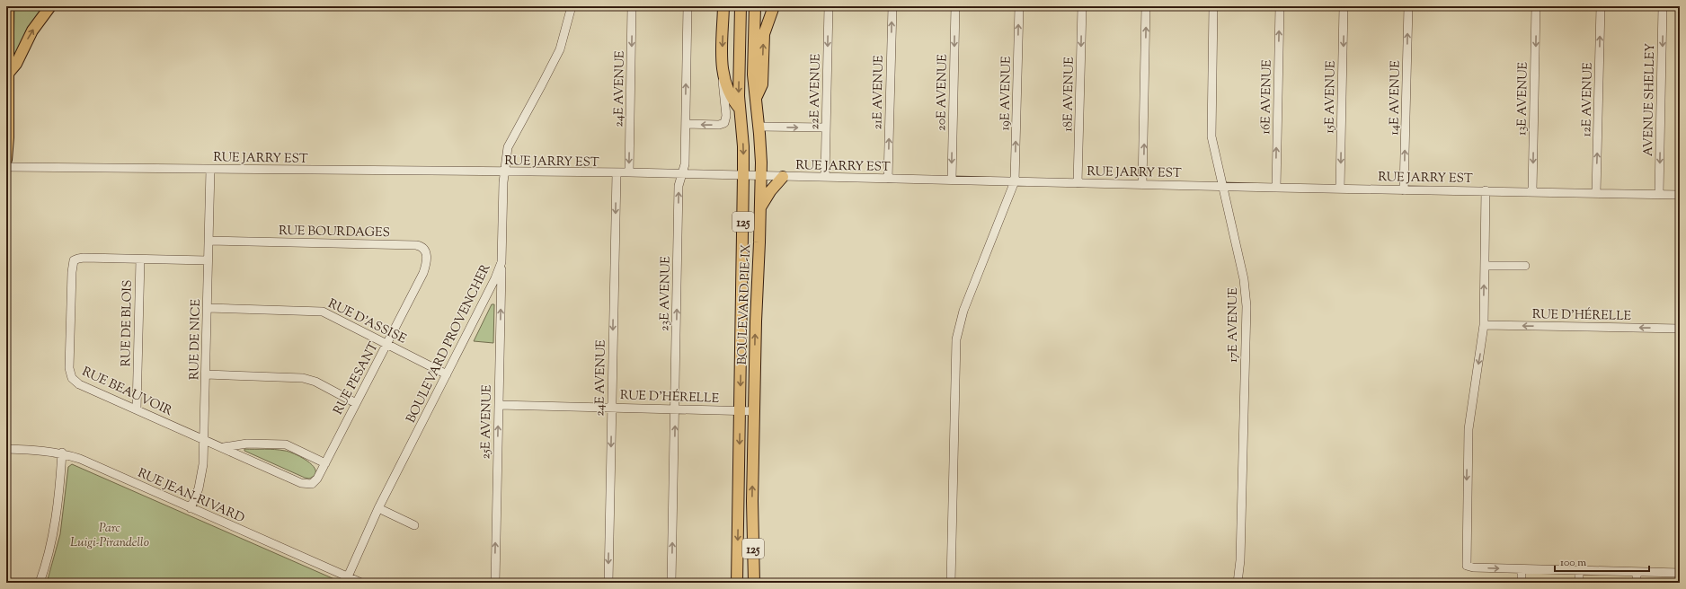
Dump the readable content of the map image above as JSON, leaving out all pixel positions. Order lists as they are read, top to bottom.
{
  "streets": {
    "main road": ["125", "BOULEVARD PIE-IX"],
    "street": [
      "24E AVENUE",
      "22E AVENUE",
      "21E AVENUE",
      "20E AVENUE",
      "19E AVENUE",
      "18E AVENUE",
      "16E AVENUE",
      "15E AVENUE",
      "14E AVENUE",
      "13E AVENUE",
      "12E AVENUE",
      "AVENUE SHELLEY",
      "RUE JARRY EST",
      "RUE BOURDAGES",
      "23E AVENUE",
      "RUE D'HÉRELLE",
      "RUE D'ASSISE",
      "RUE DE BLOIS",
      "17E AVENUE",
      "RUE DE NICE",
      "BOULEVARD PROVENCHER",
      "RUE PESANT",
      "RUE BEAUVOIR",
      "25E AVENUE",
      "RUE JEAN-RIVARD"
    ]
  },
  "crossings": [
    ["24E AVENUE", "RUE JARRY EST"],
    ["24E AVENUE", "RUE D'HÉRELLE"],
    ["22E AVENUE", "RUE JARRY EST"],
    ["21E AVENUE", "RUE JARRY EST"],
    ["20E AVENUE", "RUE JARRY EST"],
    ["19E AVENUE", "RUE JARRY EST"],
    ["18E AVENUE", "RUE JARRY EST"],
    ["16E AVENUE", "RUE JARRY EST"],
    ["15E AVENUE", "RUE JARRY EST"],
    ["14E AVENUE", "RUE JARRY EST"],
    ["13E AVENUE", "RUE JARRY EST"],
    ["12E AVENUE", "RUE JARRY EST"],
    ["AVENUE SHELLEY", "RUE JARRY EST"],
    ["RUE JARRY EST", "23E AVENUE"],
    ["RUE JARRY EST", "BOULEVARD PIE-IX"],
    ["RUE JARRY EST", "17E AVENUE"],
    ["RUE JARRY EST", "RUE DE NICE"],
    ["RUE JARRY EST", "BOULEVARD PROVENCHER"],
    ["RUE BOURDAGES", "RUE DE NICE"],
    ["RUE BOURDAGES", "RUE PESANT"],
    ["23E AVENUE", "RUE D'HÉRELLE"],
    ["BOULEVARD PIE-IX", "RUE D'HÉRELLE"],
    ["RUE D'HÉRELLE", "25E AVENUE"],
    ["RUE D'ASSISE", "RUE DE NICE"],
    ["RUE D'ASSISE", "BOULEVARD PROVENCHER"],
    ["RUE D'ASSISE", "RUE PESANT"],
    ["RUE DE BLOIS", "RUE BEAUVOIR"],
    ["RUE DE NICE", "RUE BEAUVOIR"],
    ["RUE DE NICE", "RUE JEAN-RIVARD"],
    ["BOULEVARD PROVENCHER", "25E AVENUE"],
    ["BOULEVARD PROVENCHER", "RUE JEAN-RIVARD"],
    ["RUE PESANT", "RUE BEAUVOIR"]
  ],
  "one_way": [
    "24E AVENUE",
    "22E AVENUE",
    "21E AVENUE",
    "20E AVENUE",
    "19E AVENUE",
    "16E AVENUE",
    "15E AVENUE",
    "14E AVENUE",
    "13E AVENUE",
    "12E AVENUE",
    "AVENUE SHELLEY",
    "23E AVENUE",
    "RUE D'HÉRELLE",
    "25E AVENUE"
  ],
  "parks": ["Parc Luigi-Pirandello"],
  "scale_bar": "100 m"
}
